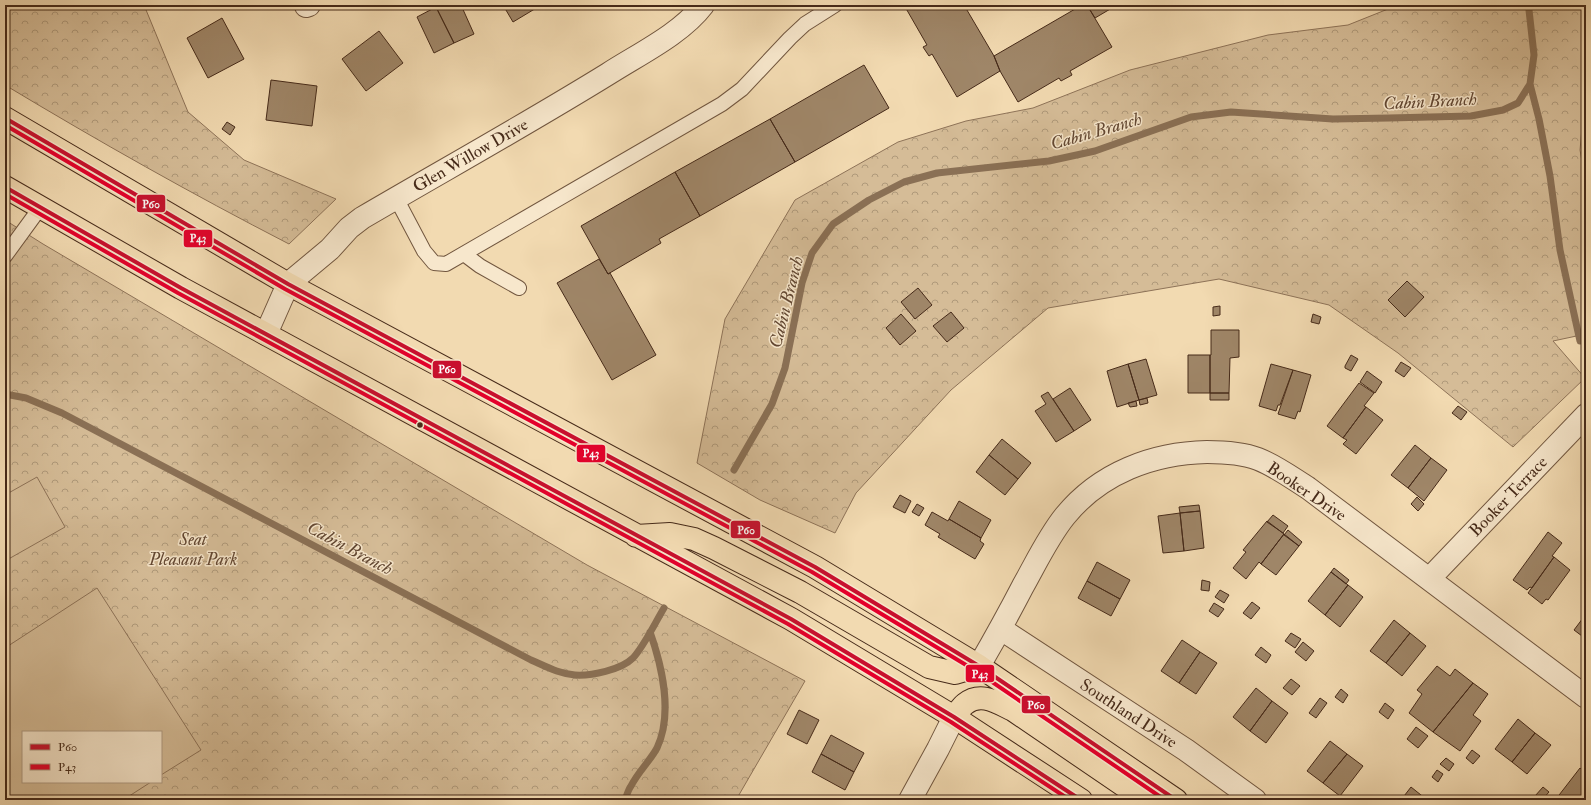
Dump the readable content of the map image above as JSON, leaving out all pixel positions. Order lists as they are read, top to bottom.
{
  "streets": {
    "street": [
      "Glen Willow Drive",
      "Booker Drive",
      "Booker Terrace",
      "Southland Drive"
    ]
  },
  "crossings": [
    ["Booker Drive", "Booker Terrace"],
    ["Booker Drive", "Southland Drive"]
  ],
  "water": ["Cabin Branch"],
  "parks": ["Seat Pleasant Park"],
  "lines": ["transit line P60", "transit line P43"],
  "legend": ["P60", "P43"]
}
